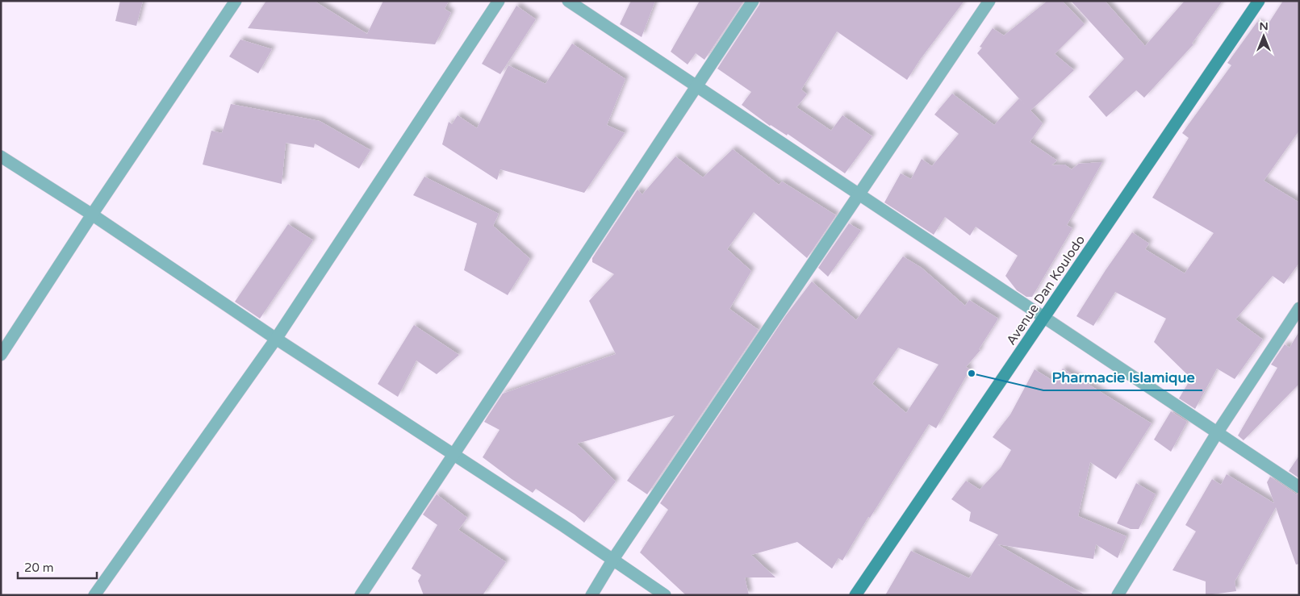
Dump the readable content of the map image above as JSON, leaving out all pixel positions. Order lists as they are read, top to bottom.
{
  "streets": {
    "street": ["Avenue Dan Koulodo"]
  },
  "places": ["Pharmacie Islamique"],
  "scale_bar": "20 m",
  "north": "top"
}
